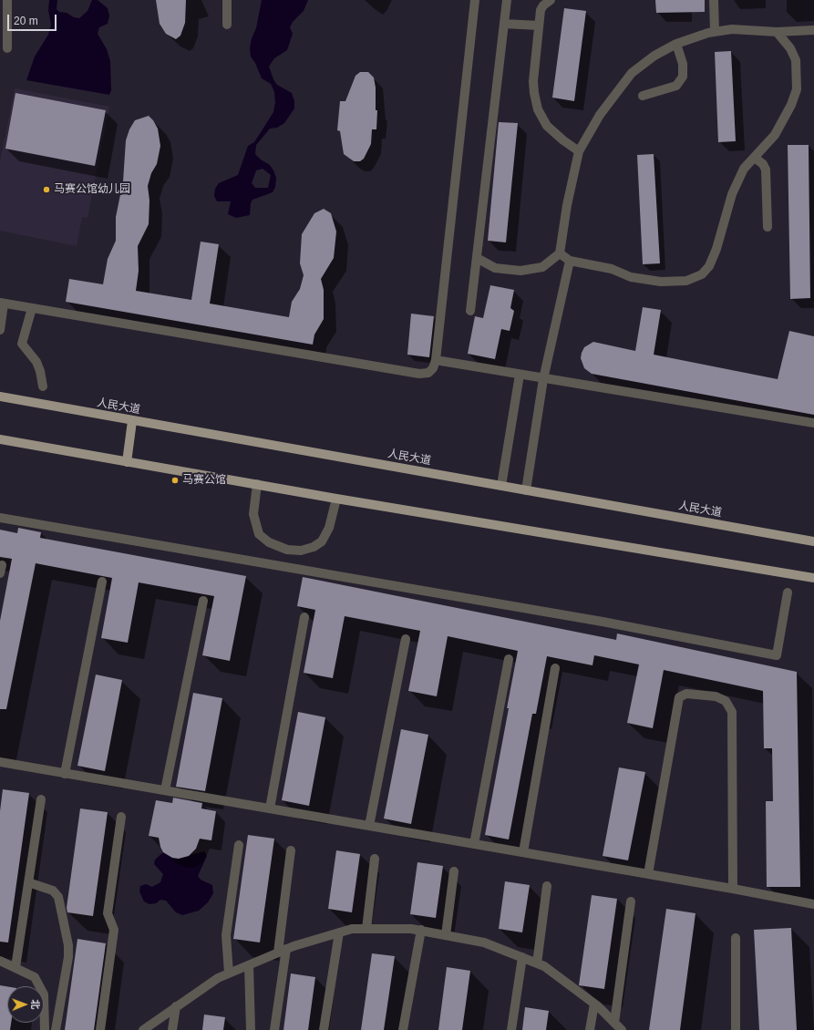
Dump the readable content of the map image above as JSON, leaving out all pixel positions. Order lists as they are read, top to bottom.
{
  "streets": {
    "main road": ["人民大道"]
  },
  "places": ["马赛公馆幼儿园", "马赛公馆"],
  "scale_bar": "20 m",
  "north": "right"
}
